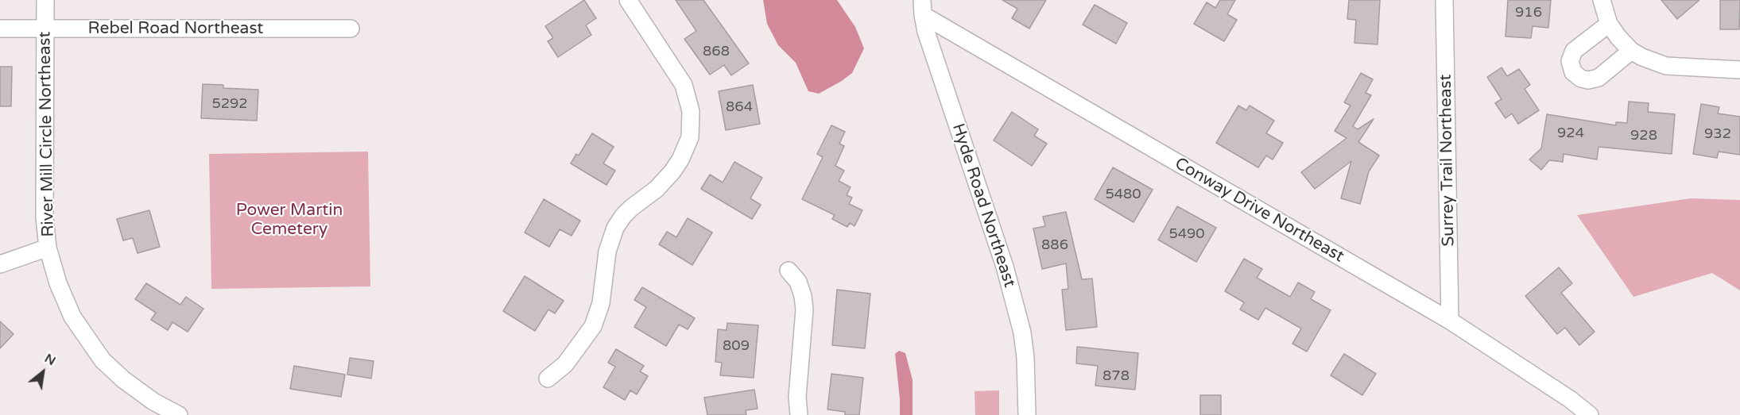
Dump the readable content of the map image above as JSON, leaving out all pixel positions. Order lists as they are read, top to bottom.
{
  "streets": {
    "street": [
      "Rebel Road Northeast",
      "River Mill Circle Northeast",
      "Surrey Trail Northeast",
      "Hyde Road Northeast",
      "Conway Drive Northeast"
    ]
  },
  "crossings": [
    ["Rebel Road Northeast", "River Mill Circle Northeast"],
    ["Surrey Trail Northeast", "Conway Drive Northeast"],
    ["Hyde Road Northeast", "Conway Drive Northeast"]
  ],
  "parks": ["Power Martin Cemetery"],
  "house_numbers": [
    "916",
    "868",
    "5292",
    "864",
    "924",
    "932",
    "928",
    "5480",
    "5490",
    "886",
    "809",
    "878"
  ],
  "north": "top right"
}
